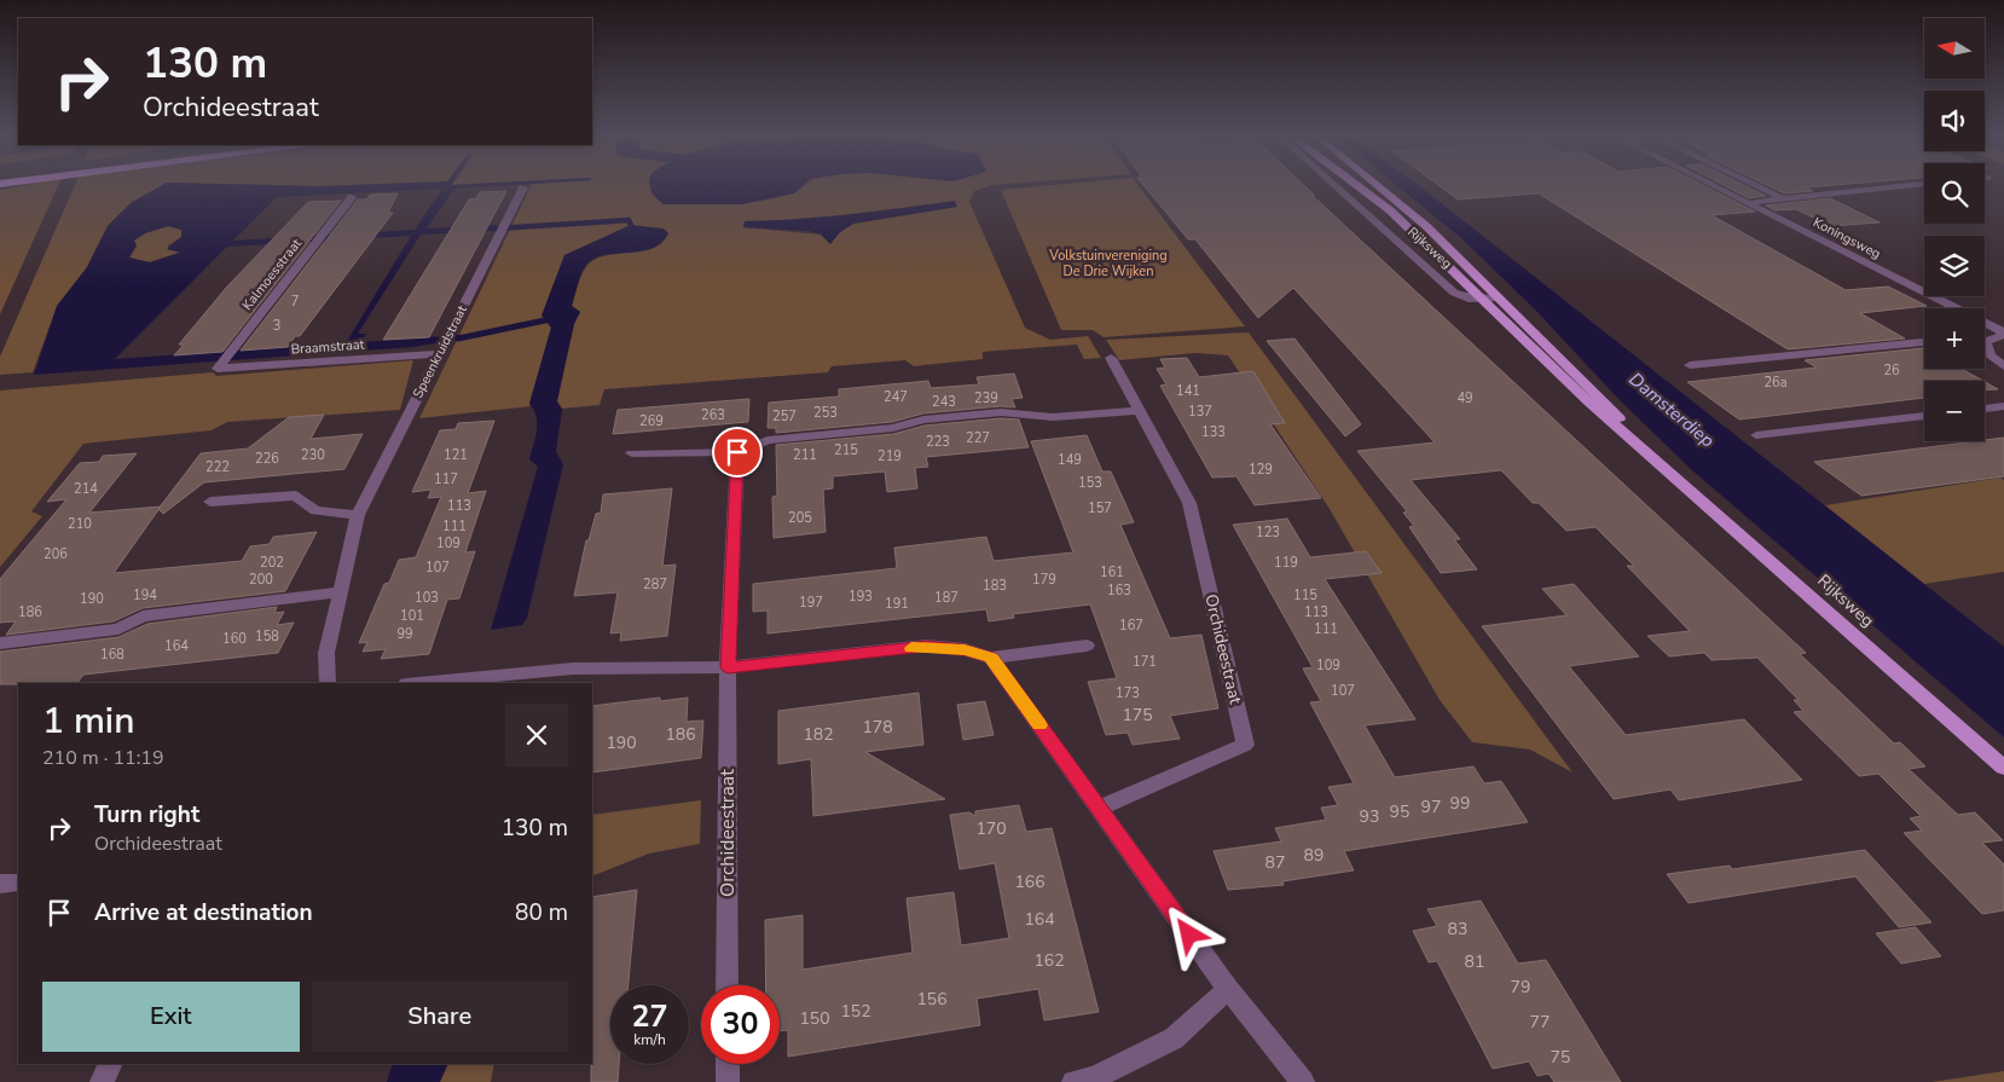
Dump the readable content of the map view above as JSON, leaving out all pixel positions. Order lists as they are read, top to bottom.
{
  "streets": {
    "main road": ["Rijksweg"],
    "street": [
      "Koningsweg",
      "Kalmoesstraat",
      "Braamstraat",
      "Speenkruidstraat",
      "Orchideestraat"
    ]
  },
  "crossings": [
    ["Kalmoesstraat", "Braamstraat"],
    ["Braamstraat", "Speenkruidstraat"]
  ],
  "water": ["Damsterdiep"],
  "parks": ["Volkstuinvereniging De Drie Wijken"],
  "house_numbers": [
    "7",
    "3",
    "26",
    "26a",
    "141",
    "247",
    "239",
    "49",
    "243",
    "137",
    "253",
    "263",
    "257",
    "269",
    "133",
    "227",
    "223",
    "215",
    "230",
    "121",
    "211",
    "219",
    "226",
    "149",
    "222",
    "129",
    "117",
    "153",
    "214",
    "113",
    "157",
    "205",
    "210",
    "111",
    "123",
    "109",
    "206",
    "202",
    "119",
    "107",
    "161",
    "200",
    "179",
    "287",
    "183",
    "163",
    "194",
    "115",
    "193",
    "103",
    "187",
    "190",
    "197",
    "191",
    "186",
    "113",
    "101",
    "167",
    "111",
    "99",
    "158",
    "160",
    "164",
    "168",
    "171",
    "109",
    "107",
    "173",
    "175",
    "178",
    "186",
    "182",
    "190",
    "99",
    "97",
    "95",
    "93",
    "170",
    "89",
    "87",
    "166",
    "164",
    "83",
    "162",
    "81",
    "79",
    "156",
    "152",
    "150",
    "77",
    "75"
  ],
  "north": "left",
  "page": {
    "map_buttons": ["+", "−"],
    "turn": ["130 m", "Orchideestraat"],
    "heading": ["1 min", "210 m · 11:19"],
    "list": [
      {
        "name": "Turn right",
        "note": "Orchideestraat",
        "value": "130 m"
      },
      {
        "name": "Arrive at destination",
        "value": "80 m"
      }
    ],
    "buttons": ["Exit", "Share"],
    "speed": "27 km/h",
    "limit": "30"
  }
}
